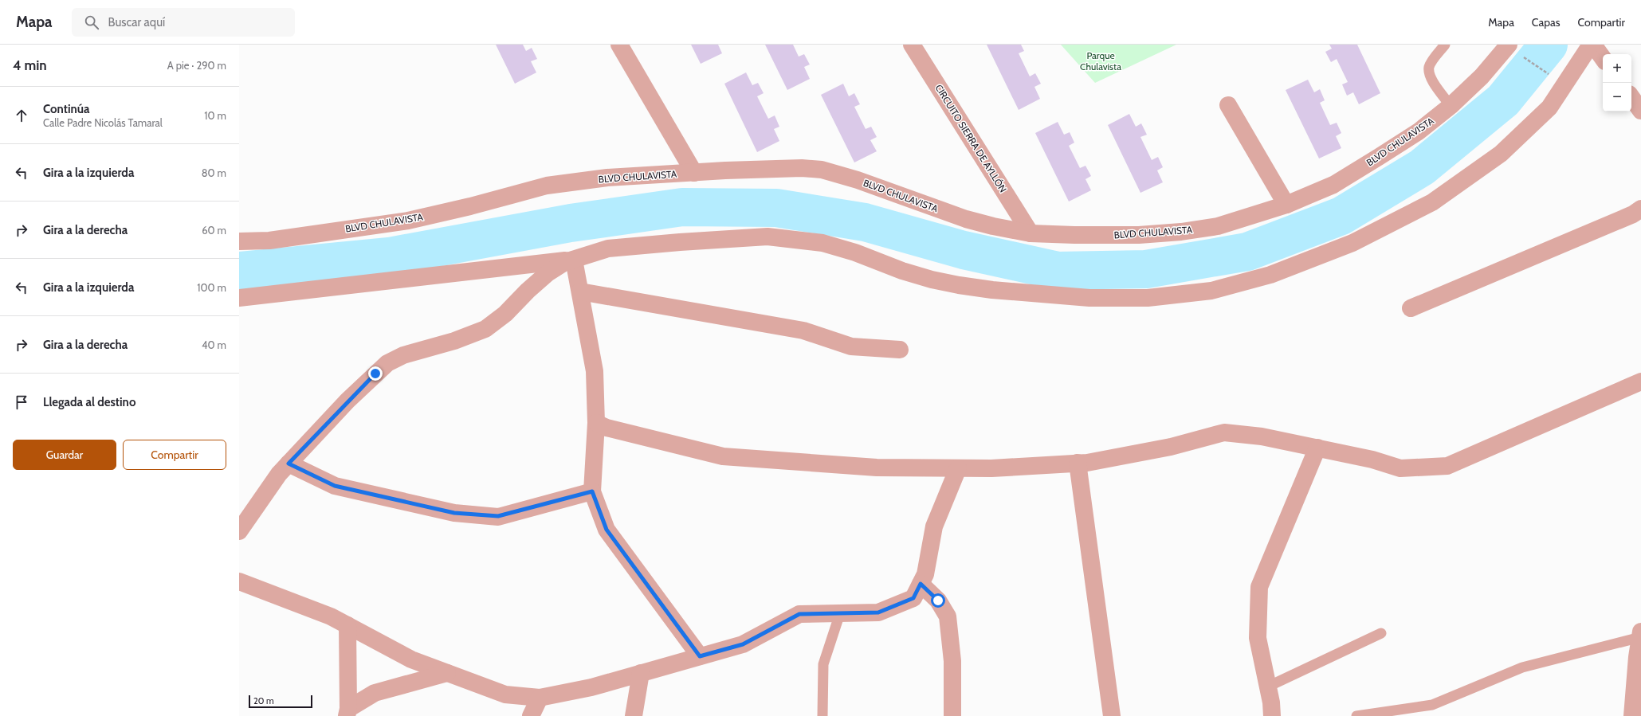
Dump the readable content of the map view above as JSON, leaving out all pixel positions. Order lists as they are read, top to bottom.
{
  "streets": {
    "street": ["CIRCUITO SIERRA DE AYLLÓN", "BLVD CHULAVISTA"]
  },
  "crossings": [
    ["CIRCUITO SIERRA DE AYLLÓN", "BLVD CHULAVISTA"]
  ],
  "parks": ["Parque Chulavista"],
  "scale_bar": "20 m",
  "page": {
    "header": "Mapa",
    "search": "Buscar aquí",
    "nav": ["Mapa", "Capas", "Compartir"],
    "heading": ["4 min", "A pie · 290 m"],
    "map_buttons": ["+", "−"],
    "list": [
      ["Continúa", "Calle Padre Nicolás Tamaral", "10 m"],
      ["Gira a la izquierda", "80 m"],
      ["Gira a la derecha", "60 m"],
      ["Gira a la izquierda", "100 m"],
      ["Gira a la derecha", "40 m"],
      "Llegada al destino"
    ],
    "buttons": ["Guardar", "Compartir"],
    "scale": "20 m"
  }
}
